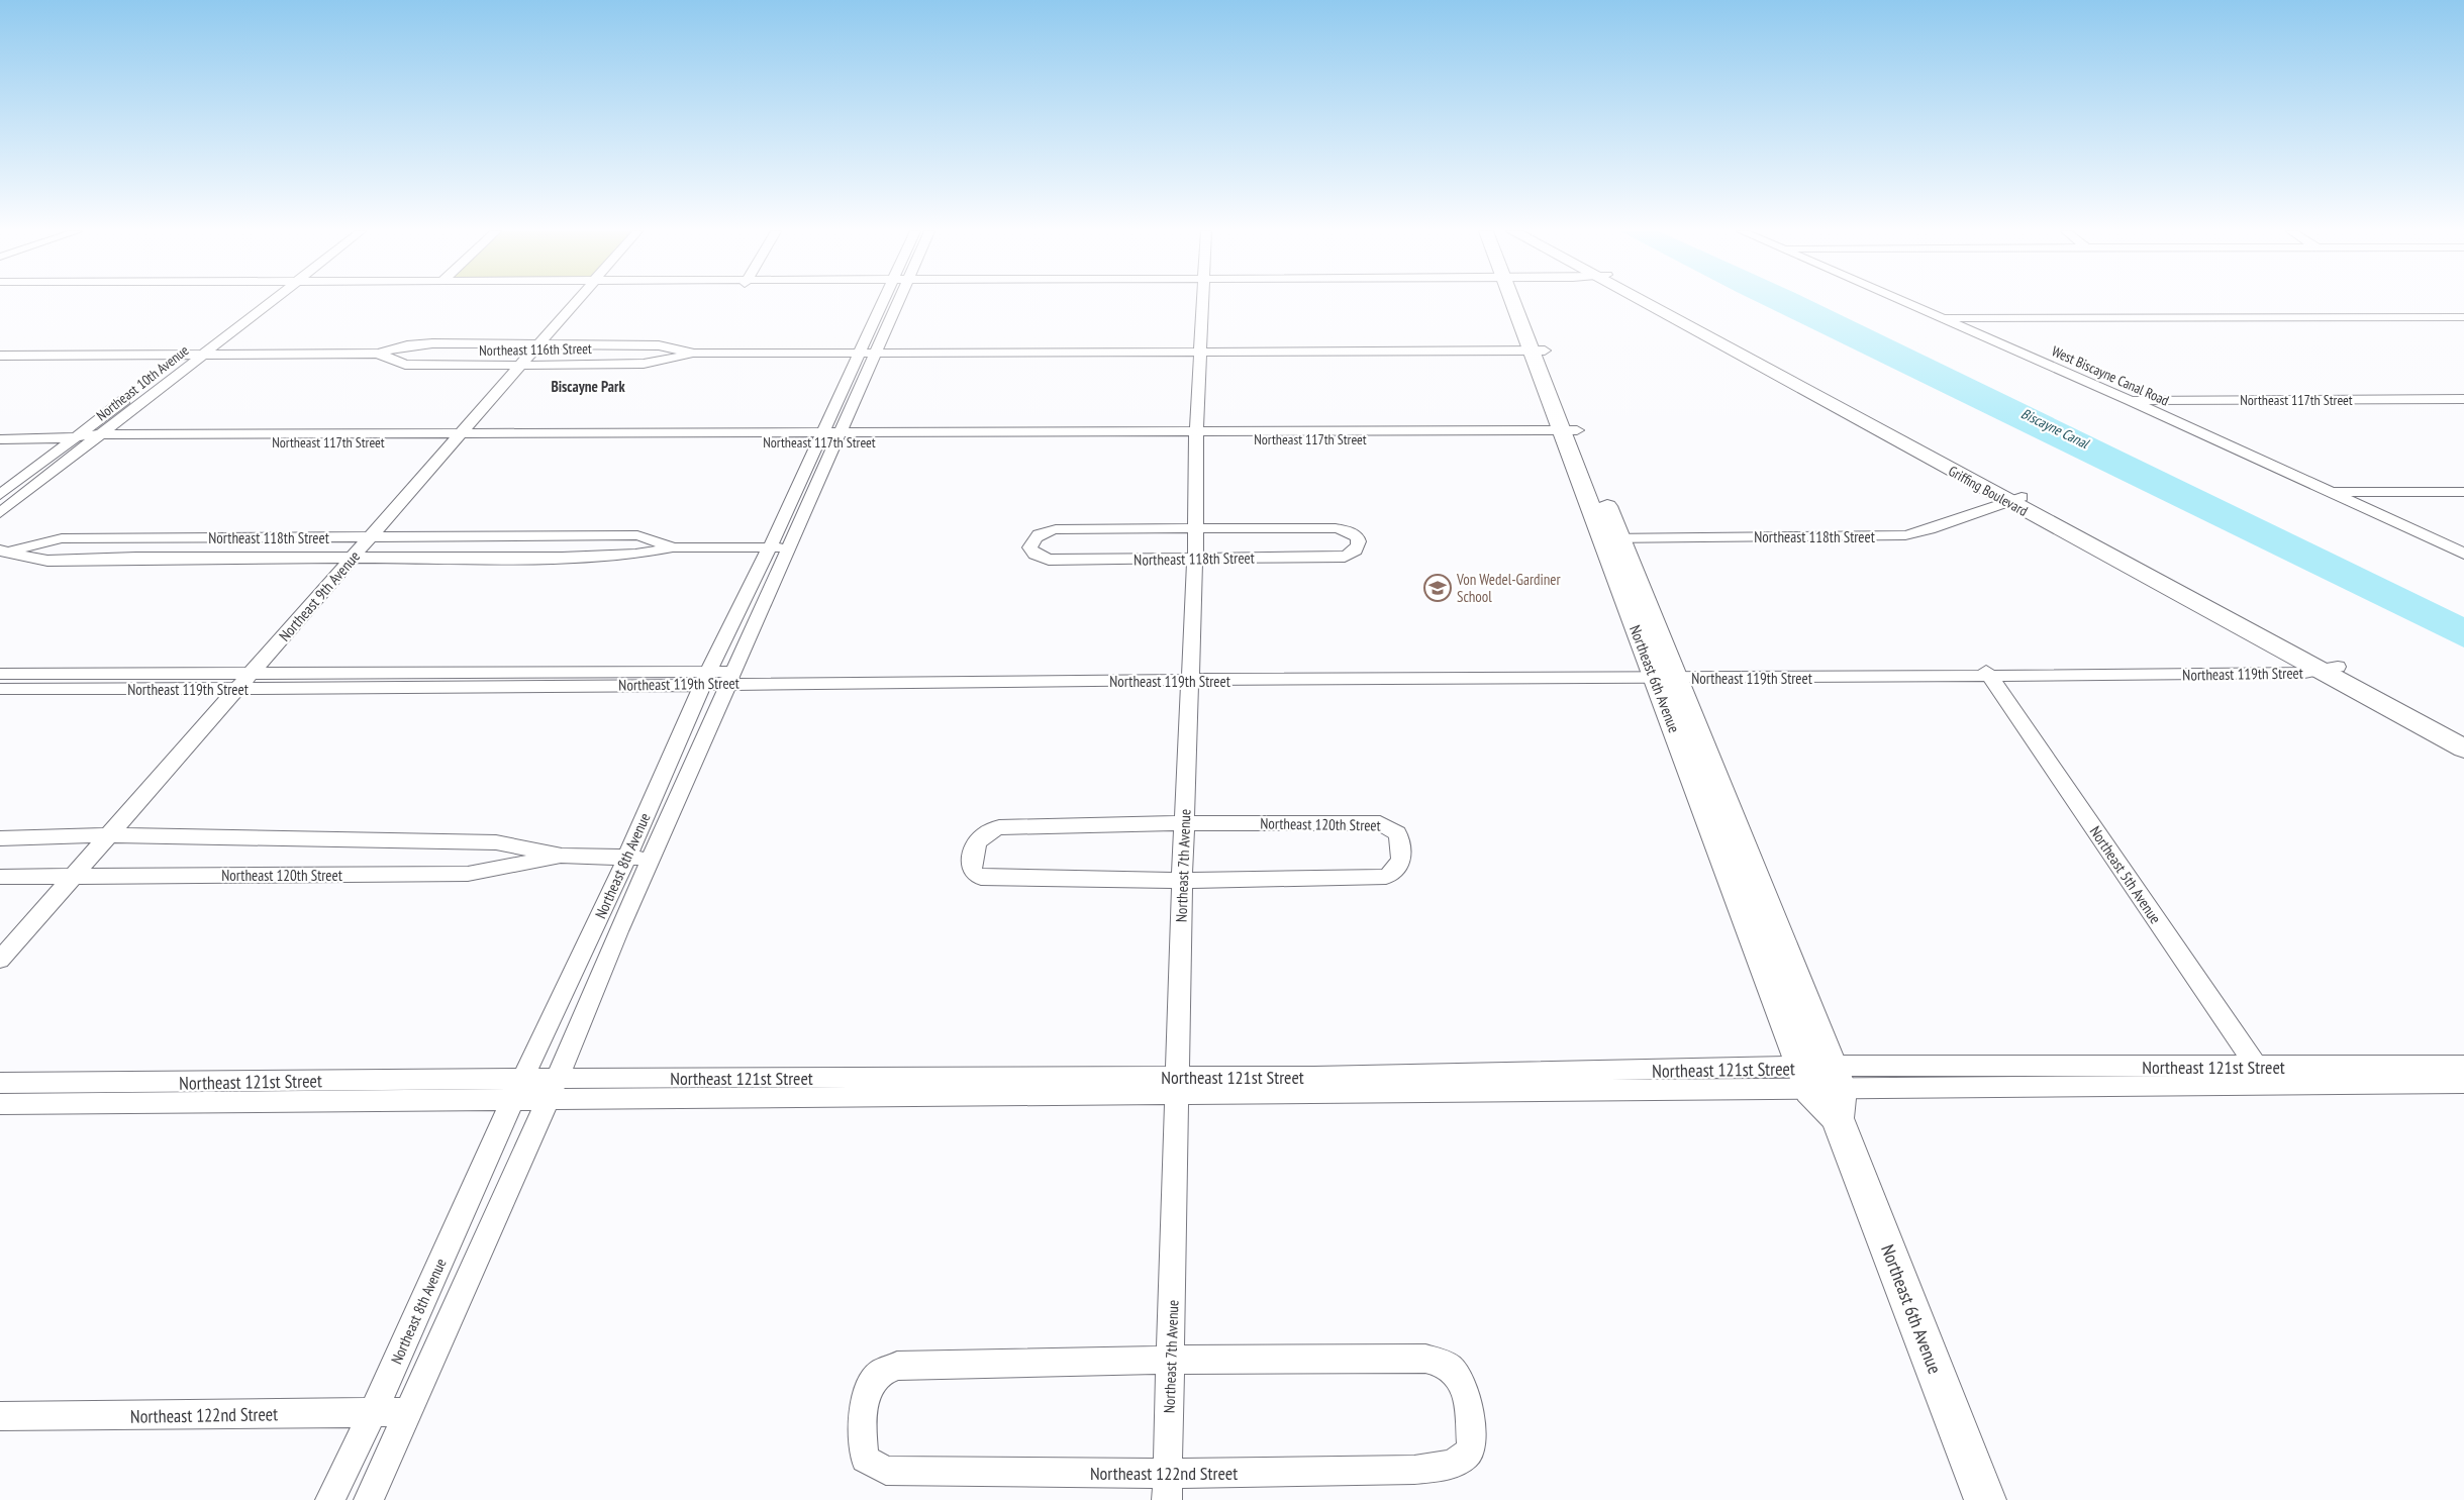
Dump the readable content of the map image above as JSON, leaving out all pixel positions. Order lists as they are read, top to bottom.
{
  "streets": {
    "main road": ["Griffing Boulevard", "Northeast 6th Avenue"],
    "street": [
      "Northeast 116th Street",
      "West Biscayne Canal Road",
      "Northeast 10th Avenue",
      "Northeast 117th Street",
      "Northeast 118th Street",
      "Northeast 9th Avenue",
      "Northeast 119th Street",
      "Northeast 120th Street",
      "Northeast 8th Avenue",
      "Northeast 7th Avenue",
      "Northeast 5th Avenue",
      "Northeast 121st Street",
      "Northeast 122nd Street"
    ]
  },
  "crossings": [
    ["Northeast 116th Street", "Northeast 10th Avenue"],
    ["Northeast 116th Street", "Northeast 9th Avenue"],
    ["Northeast 116th Street", "Northeast 6th Avenue"],
    ["Northeast 116th Street", "Northeast 8th Avenue"],
    ["Northeast 116th Street", "Northeast 7th Avenue"],
    ["West Biscayne Canal Road", "Northeast 117th Street"],
    ["Northeast 10th Avenue", "Northeast 117th Street"],
    ["Northeast 117th Street", "Northeast 9th Avenue"],
    ["Northeast 117th Street", "Northeast 6th Avenue"],
    ["Northeast 117th Street", "Northeast 8th Avenue"],
    ["Northeast 117th Street", "Northeast 7th Avenue"],
    ["Griffing Boulevard", "Northeast 118th Street"],
    ["Griffing Boulevard", "Northeast 119th Street"],
    ["Northeast 118th Street", "Northeast 9th Avenue"],
    ["Northeast 118th Street", "Northeast 6th Avenue"],
    ["Northeast 118th Street", "Northeast 8th Avenue"],
    ["Northeast 118th Street", "Northeast 7th Avenue"],
    ["Northeast 9th Avenue", "Northeast 119th Street"],
    ["Northeast 9th Avenue", "Northeast 120th Street"],
    ["Northeast 119th Street", "Northeast 6th Avenue"],
    ["Northeast 119th Street", "Northeast 8th Avenue"],
    ["Northeast 119th Street", "Northeast 7th Avenue"],
    ["Northeast 119th Street", "Northeast 5th Avenue"],
    ["Northeast 6th Avenue", "Northeast 121st Street"],
    ["Northeast 120th Street", "Northeast 8th Avenue"],
    ["Northeast 120th Street", "Northeast 7th Avenue"],
    ["Northeast 8th Avenue", "Northeast 121st Street"],
    ["Northeast 8th Avenue", "Northeast 122nd Street"],
    ["Northeast 7th Avenue", "Northeast 121st Street"],
    ["Northeast 7th Avenue", "Northeast 122nd Street"],
    ["Northeast 5th Avenue", "Northeast 121st Street"]
  ],
  "districts": ["Biscayne Park"],
  "water": ["Biscayne Canal"],
  "places": {
    "school or university": ["Von Wedel-Gardiner School"]
  }
}
